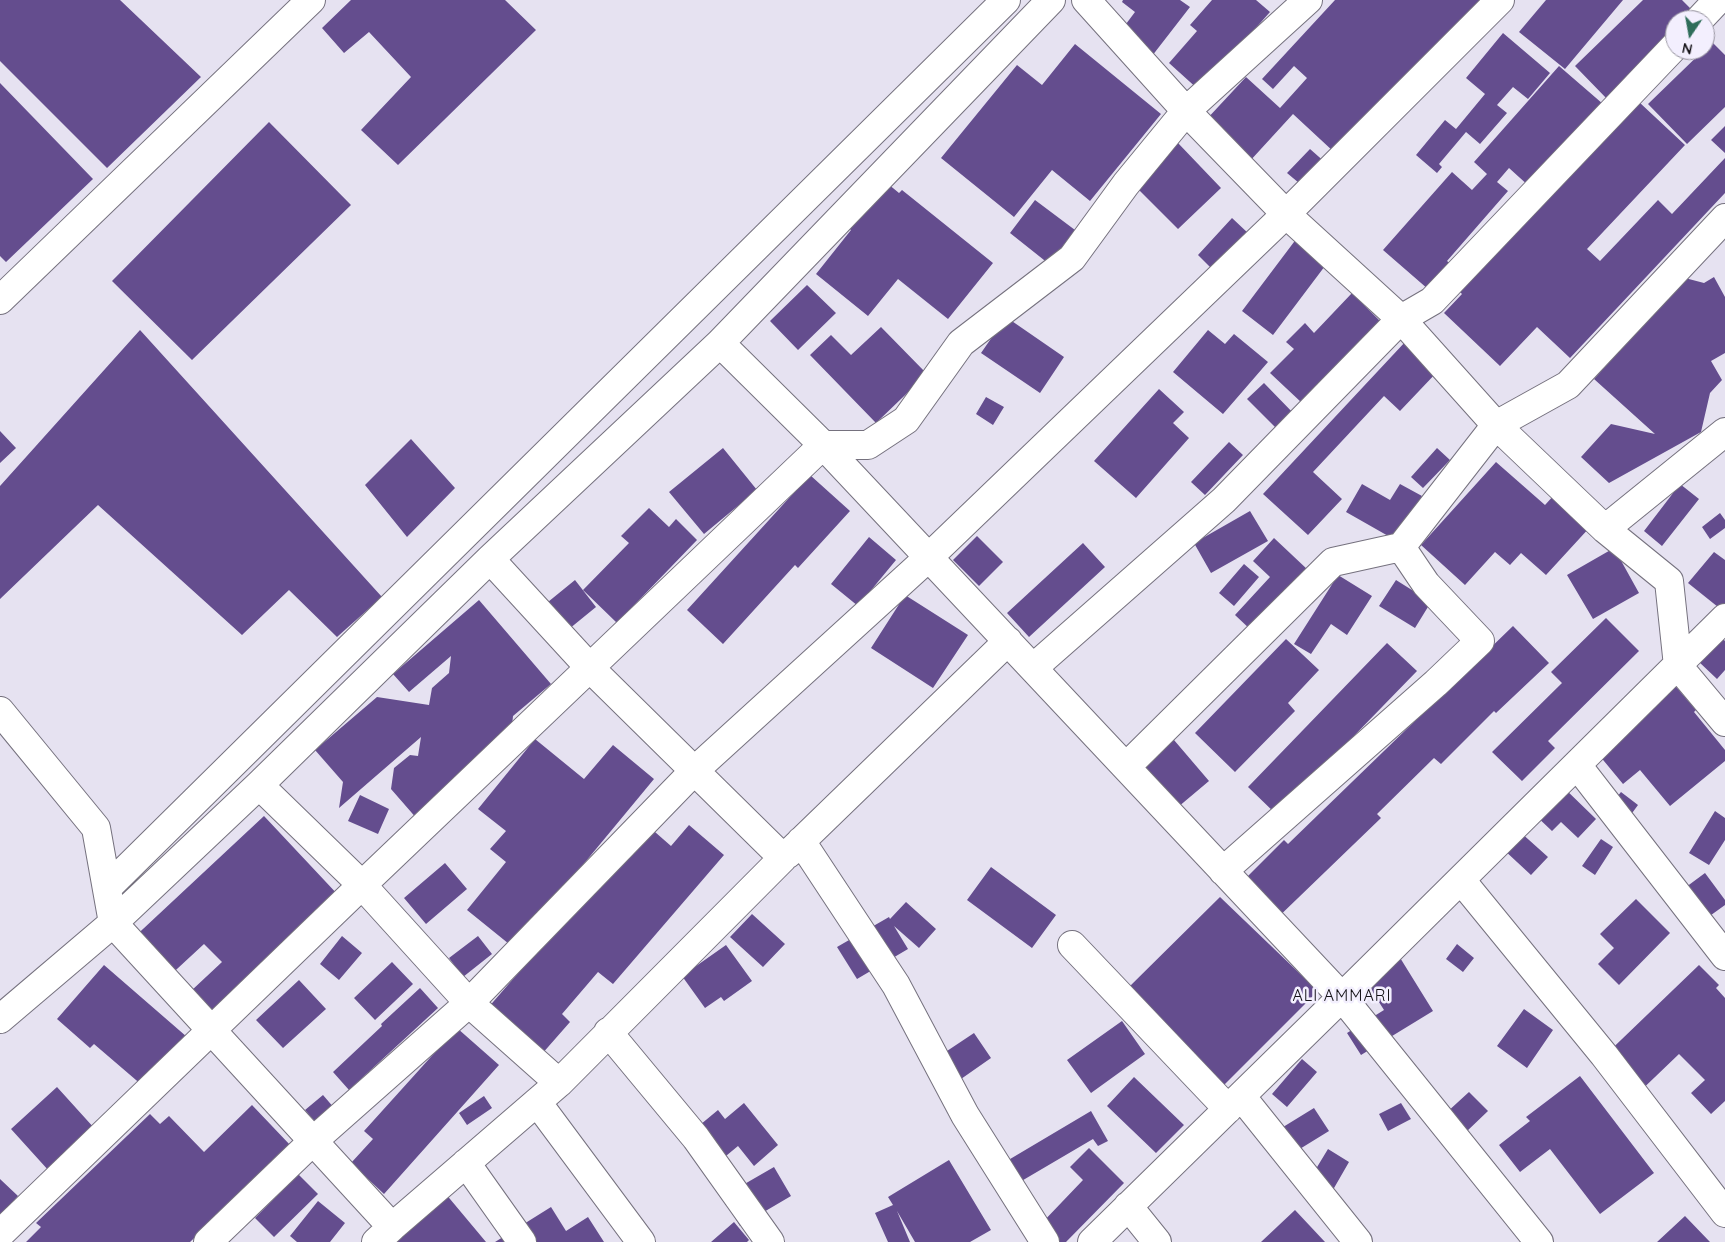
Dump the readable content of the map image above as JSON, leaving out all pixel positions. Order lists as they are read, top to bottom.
{
  "districts": ["ALI AMMARI"],
  "north": "bottom"
}
